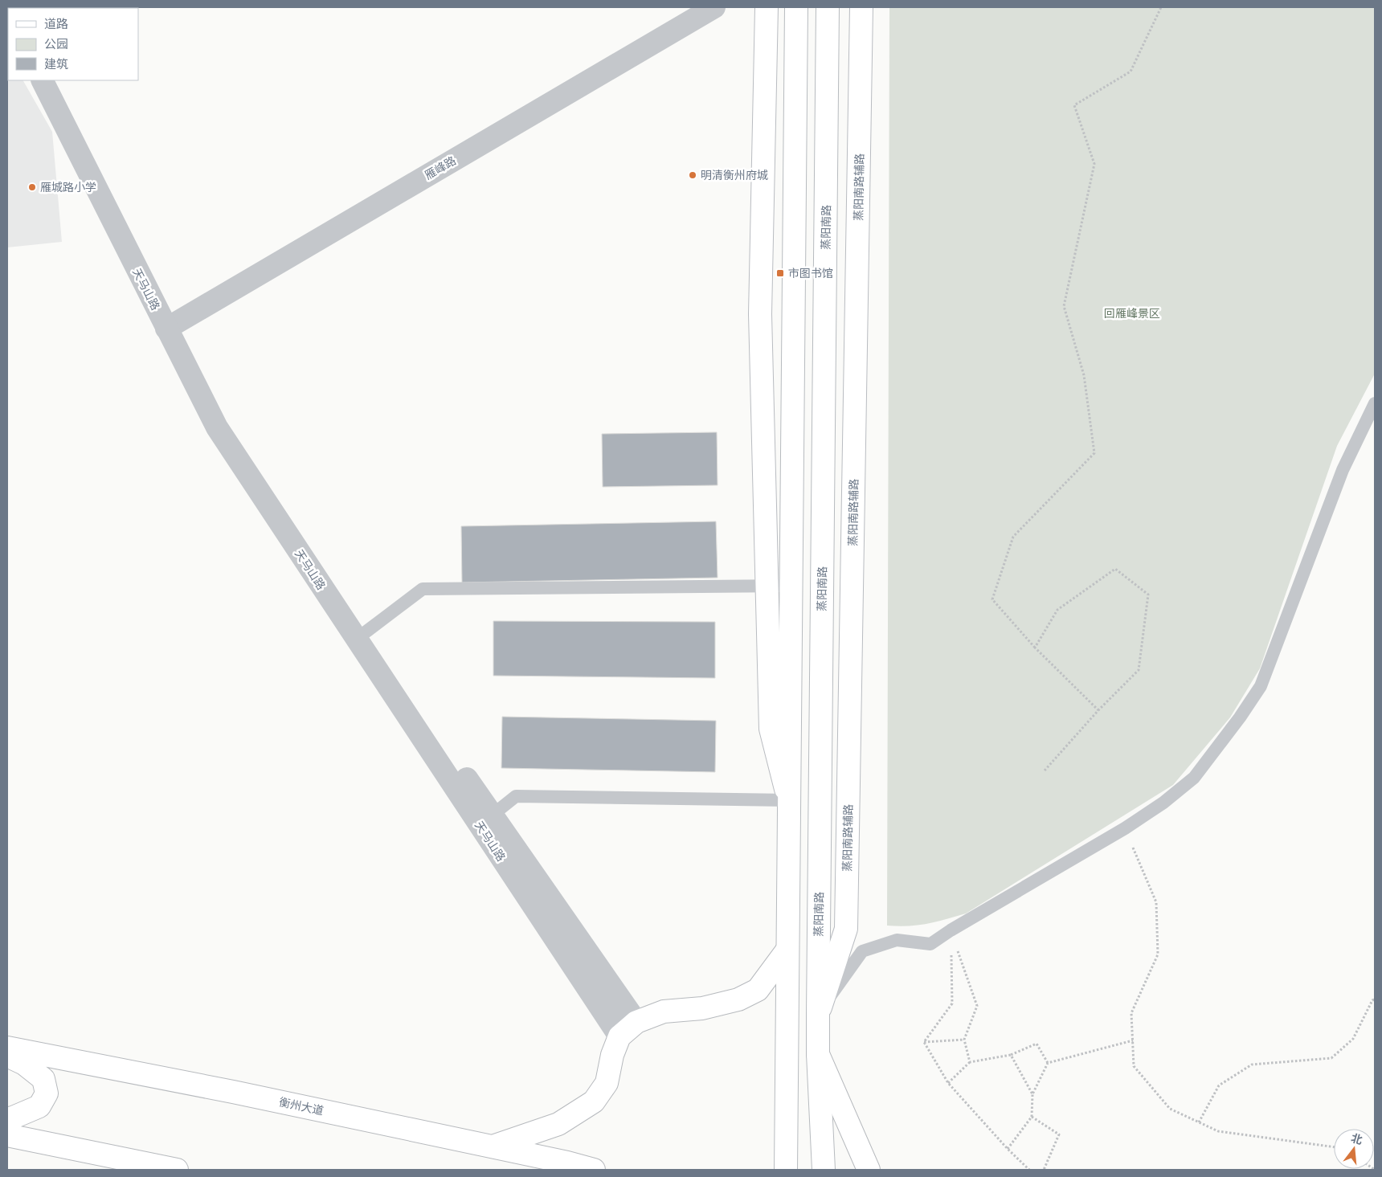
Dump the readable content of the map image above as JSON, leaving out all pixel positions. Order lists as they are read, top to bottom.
{
  "streets": {
    "main road": ["蒸阳南路辅路", "蒸阳南路", "衡州大道"],
    "street": ["雁峰路", "天马山路"]
  },
  "crossings": [
    ["雁峰路", "天马山路"],
    ["蒸阳南路辅路", "蒸阳南路"]
  ],
  "parks": ["回雁峰景区"],
  "places": {
    "other": ["明清衡州府城", "雁城路小学"],
    "transit": ["市图书馆"]
  },
  "legend": ["道路", "公园", "建筑"],
  "north": "top"
}
